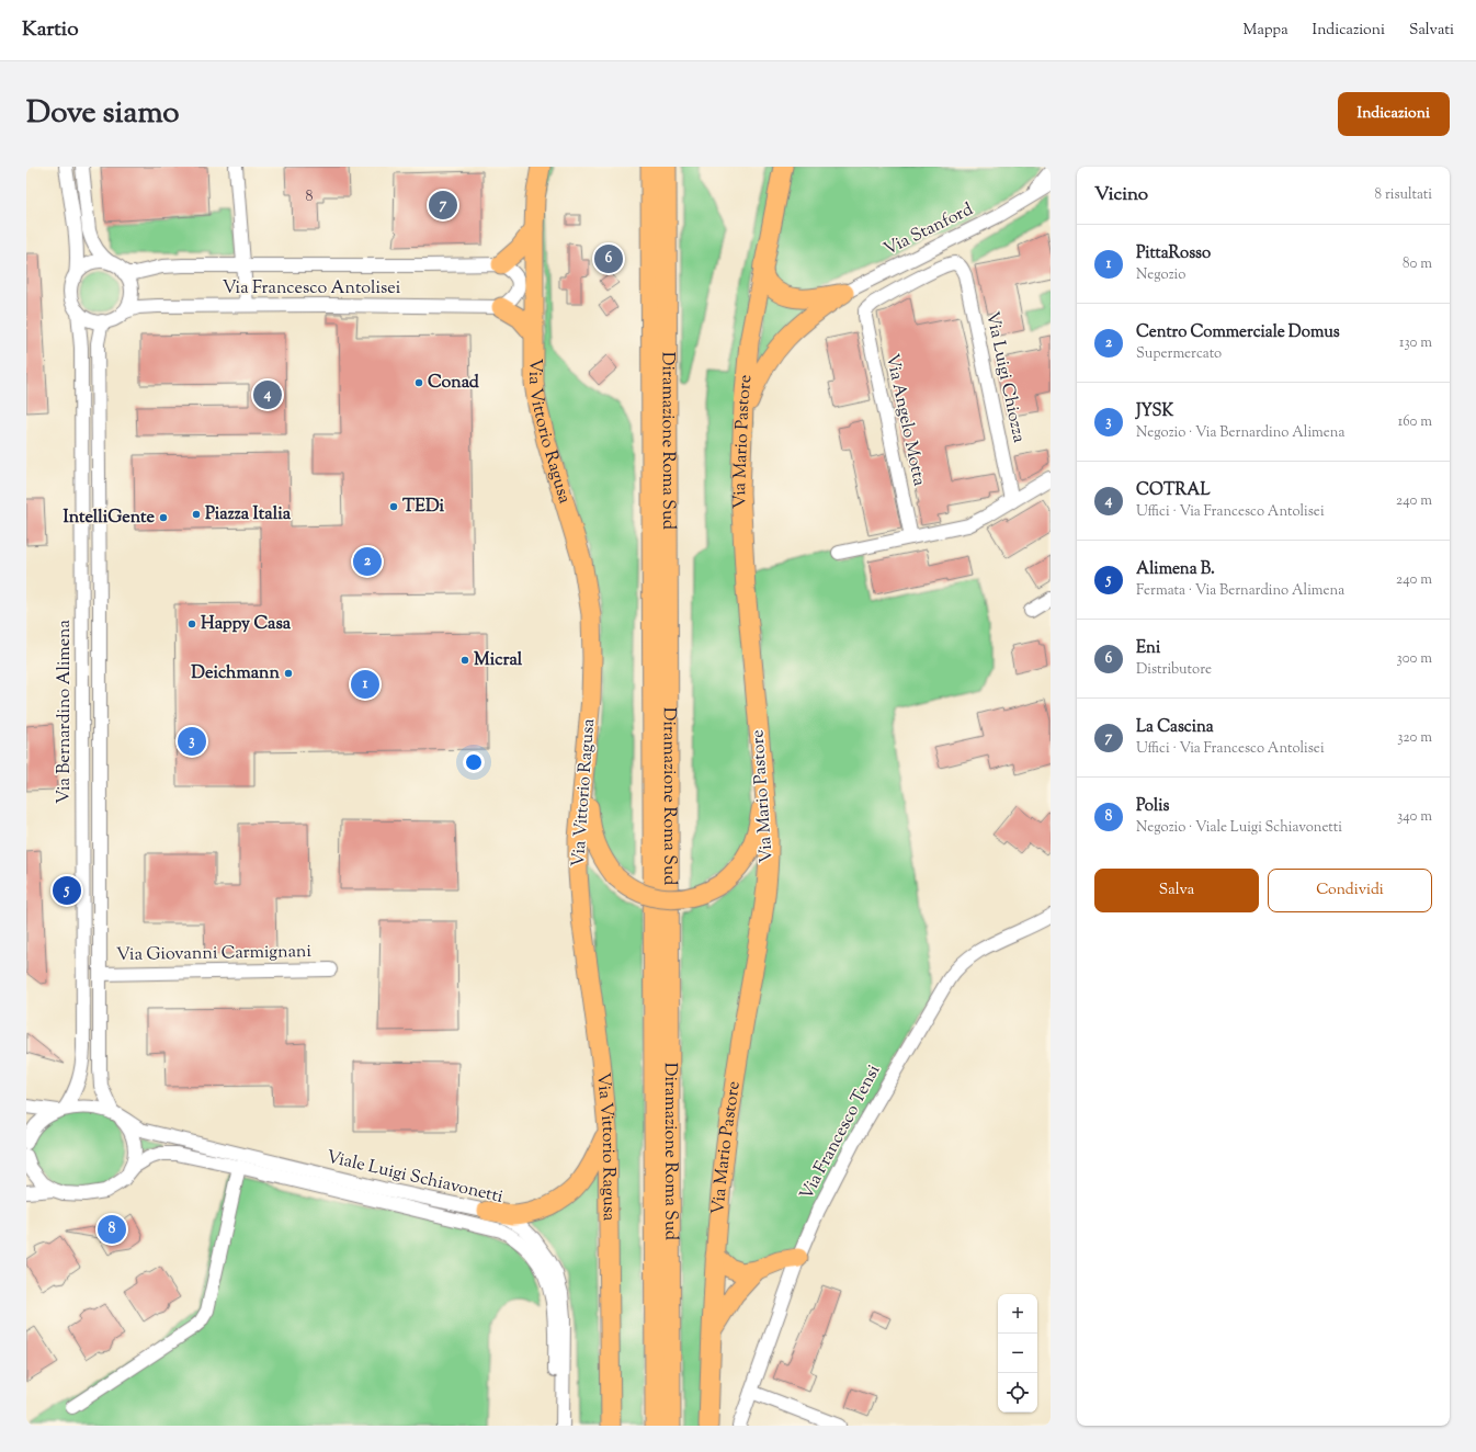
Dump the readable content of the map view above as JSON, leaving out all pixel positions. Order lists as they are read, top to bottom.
{
  "streets": {
    "highway": ["Via Vittorio Ragusa", "Diramazione Roma Sud", "Via Mario Pastore"],
    "street": [
      "Via Stanford",
      "Via Francesco Antolisei",
      "Via Luigi Chiozza",
      "Via Angelo Motta",
      "Via Bernardino Alimena",
      "Via Giovanni Carmignani",
      "Via Francesco Tensi",
      "Viale Luigi Schiavonetti"
    ]
  },
  "crossings": [
    ["Via Francesco Antolisei", "Via Bernardino Alimena"],
    ["Via Luigi Chiozza", "Via Angelo Motta"],
    ["Via Bernardino Alimena", "Via Giovanni Carmignani"],
    ["Via Bernardino Alimena", "Viale Luigi Schiavonetti"]
  ],
  "places": [
    "Conad",
    "TEDi",
    "Piazza Italia",
    "IntelliGente",
    "Happy Casa",
    "Micral",
    "Deichmann"
  ],
  "house_numbers": ["8"],
  "page": {
    "header": "Kartio",
    "nav": ["Mappa", "Indicazioni", "Salvati"],
    "title": "Dove siamo",
    "buttons": [
      "Indicazioni",
      ["Salva", "Condividi"]
    ],
    "heading": ["Vicino", "8 risultati"],
    "pins": [
      "7",
      "6",
      "4",
      "2",
      "1",
      "3",
      "5",
      "8"
    ],
    "list": [
      {
        "mark": "1",
        "name": "PittaRosso",
        "note": "Negozio",
        "value": "80 m"
      },
      {
        "mark": "2",
        "name": "Centro Commerciale Domus",
        "note": "Supermercato",
        "value": "130 m"
      },
      {
        "mark": "3",
        "name": "JYSK",
        "note": "Negozio · Via Bernardino Alimena",
        "value": "160 m"
      },
      {
        "mark": "4",
        "name": "COTRAL",
        "note": "Uffici · Via Francesco Antolisei",
        "value": "240 m"
      },
      {
        "mark": "5",
        "name": "Alimena B.",
        "note": "Fermata · Via Bernardino Alimena",
        "value": "240 m"
      },
      {
        "mark": "6",
        "name": "Eni",
        "note": "Distributore",
        "value": "300 m"
      },
      {
        "mark": "7",
        "name": "La Cascina",
        "note": "Uffici · Via Francesco Antolisei",
        "value": "320 m"
      },
      {
        "mark": "8",
        "name": "Polis",
        "note": "Negozio · Viale Luigi Schiavonetti",
        "value": "340 m"
      }
    ],
    "map_buttons": ["+", "−"]
  }
}
